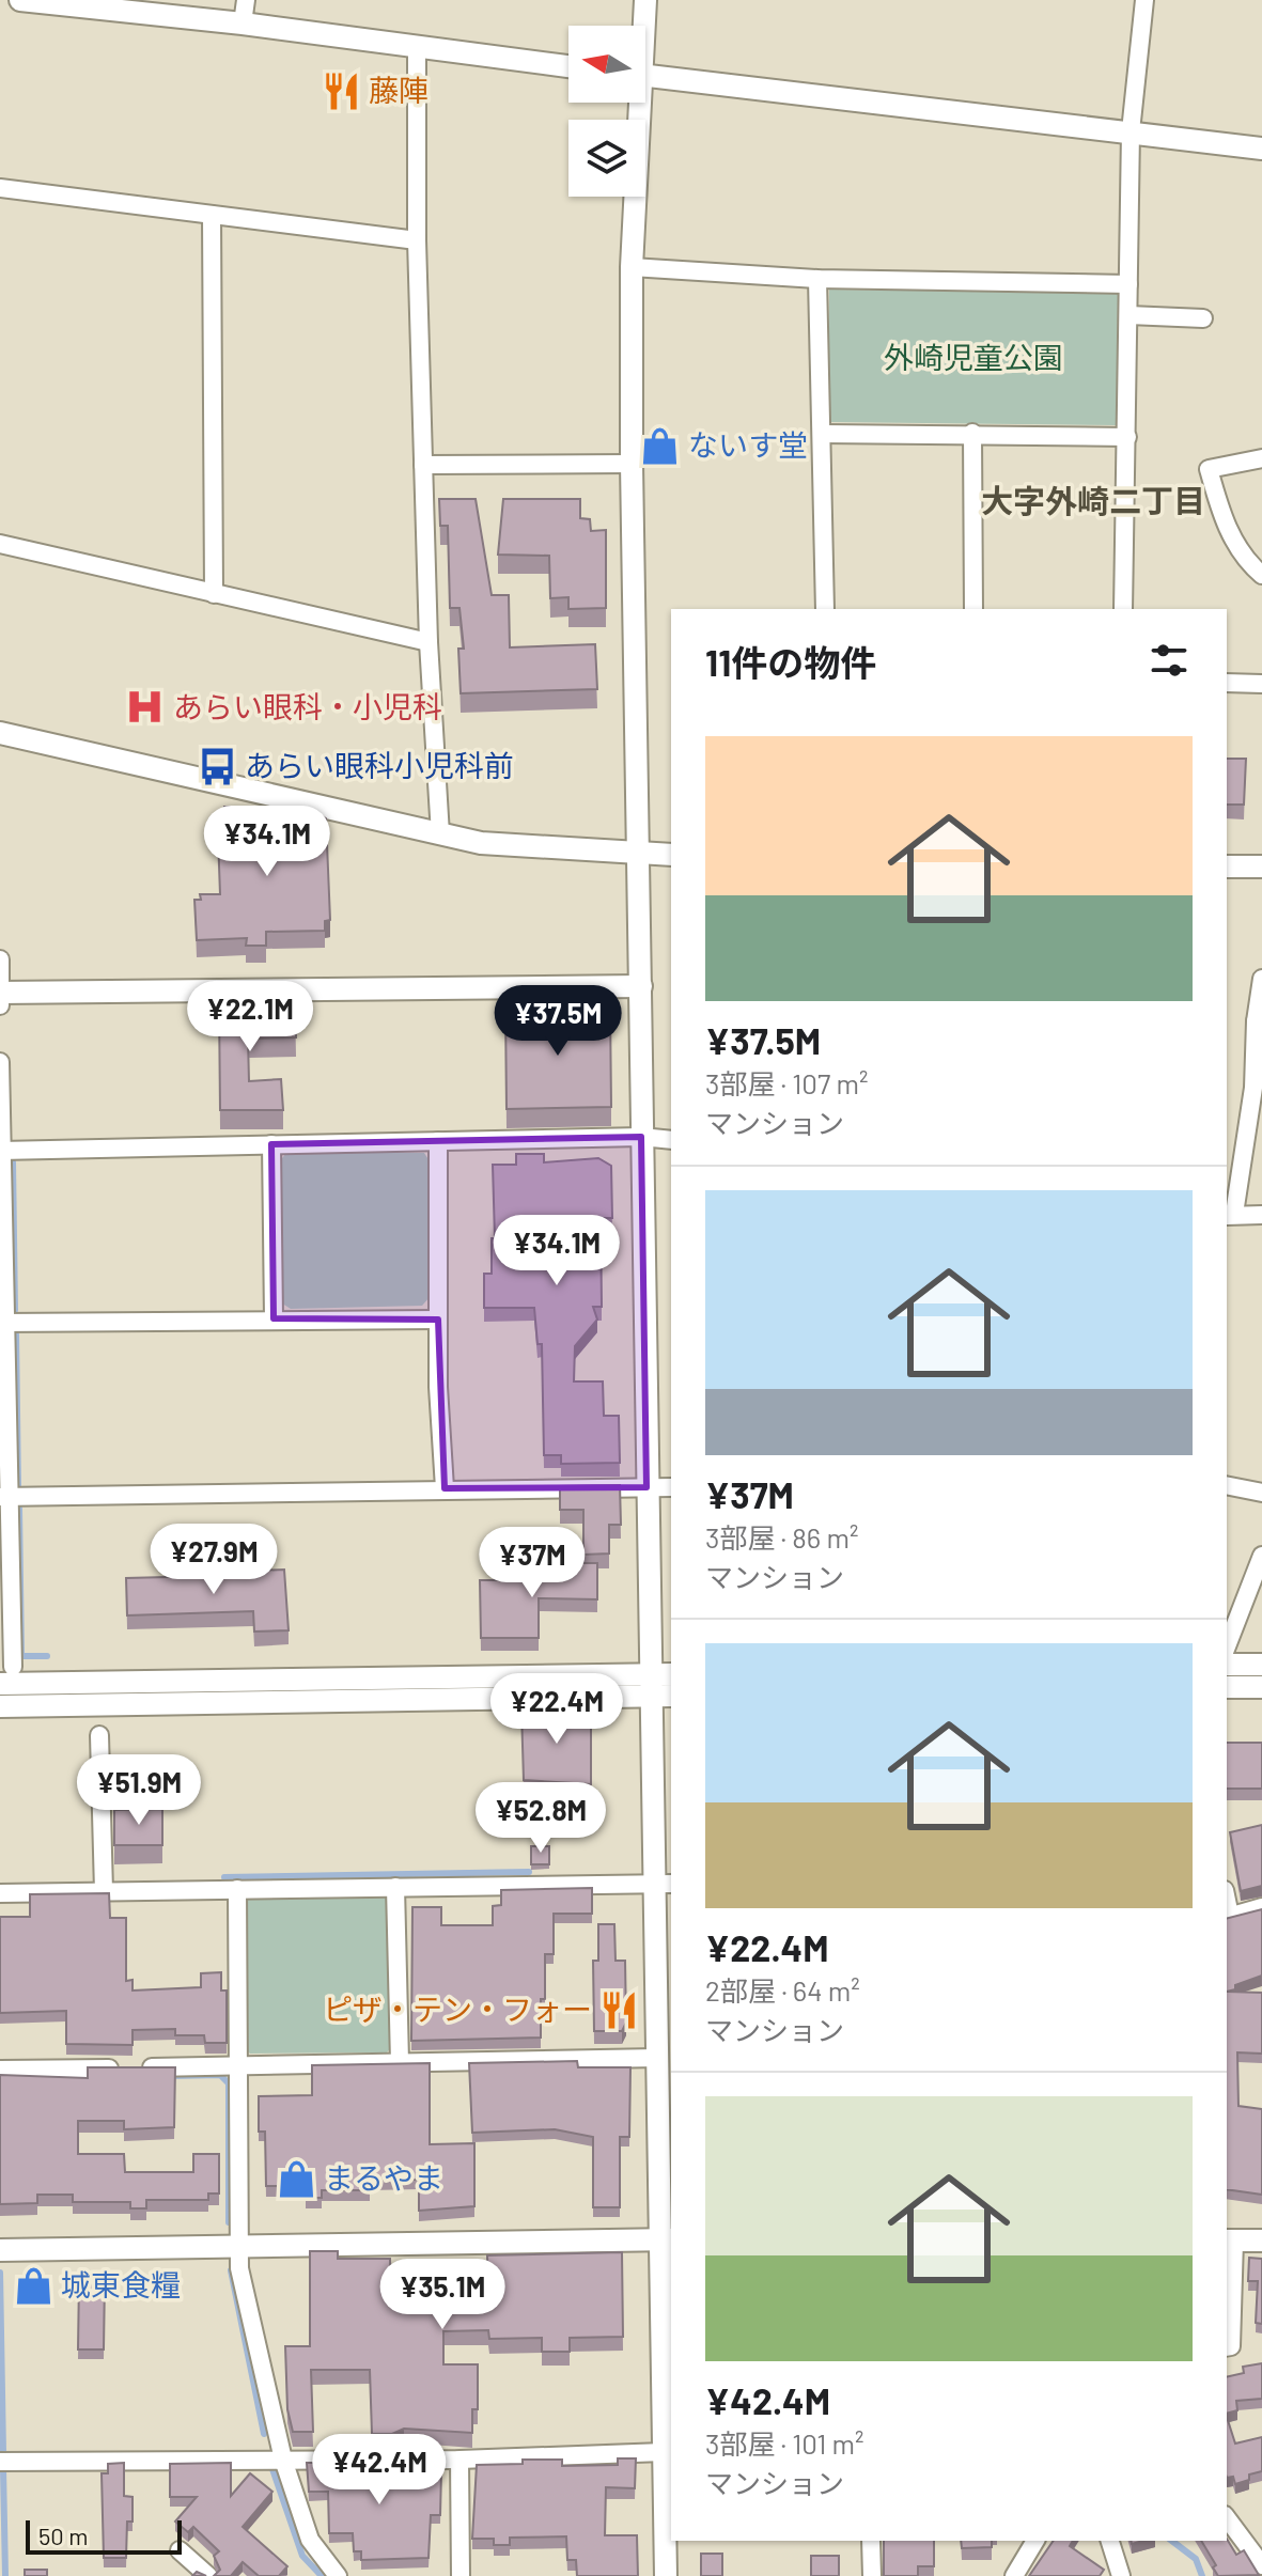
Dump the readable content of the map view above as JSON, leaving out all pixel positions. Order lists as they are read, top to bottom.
{
  "districts": ["大字外崎二丁目"],
  "parks": ["外崎児童公園"],
  "places": {
    "restaurant": ["藤陣", "ピザ・テン・フォー"],
    "shop": ["ないす堂", "まるやま", "城東食糧"],
    "hospital": ["あらい眼科・小児科"],
    "bus stop": ["あらい眼科小児科前"]
  },
  "scale_bar": "50 m",
  "north": "left",
  "page": {
    "heading": "11件の物件",
    "list": [
      {
        "name": "¥37.5M",
        "note": "3部屋 · 107 m² · マンション"
      },
      {
        "name": "¥37M",
        "note": "3部屋 · 86 m² · マンション"
      },
      {
        "name": "¥22.4M",
        "note": "2部屋 · 64 m² · マンション"
      },
      {
        "name": "¥42.4M",
        "note": "3部屋 · 101 m² · マンション"
      }
    ],
    "price": [
      "¥34.1M",
      "¥22.1M",
      "¥37.5M",
      "¥34.1M",
      "¥27.9M",
      "¥37M",
      "¥22.4M",
      "¥51.9M",
      "¥52.8M",
      "¥35.1M",
      "¥42.4M"
    ],
    "scale": "50 m"
  }
}
